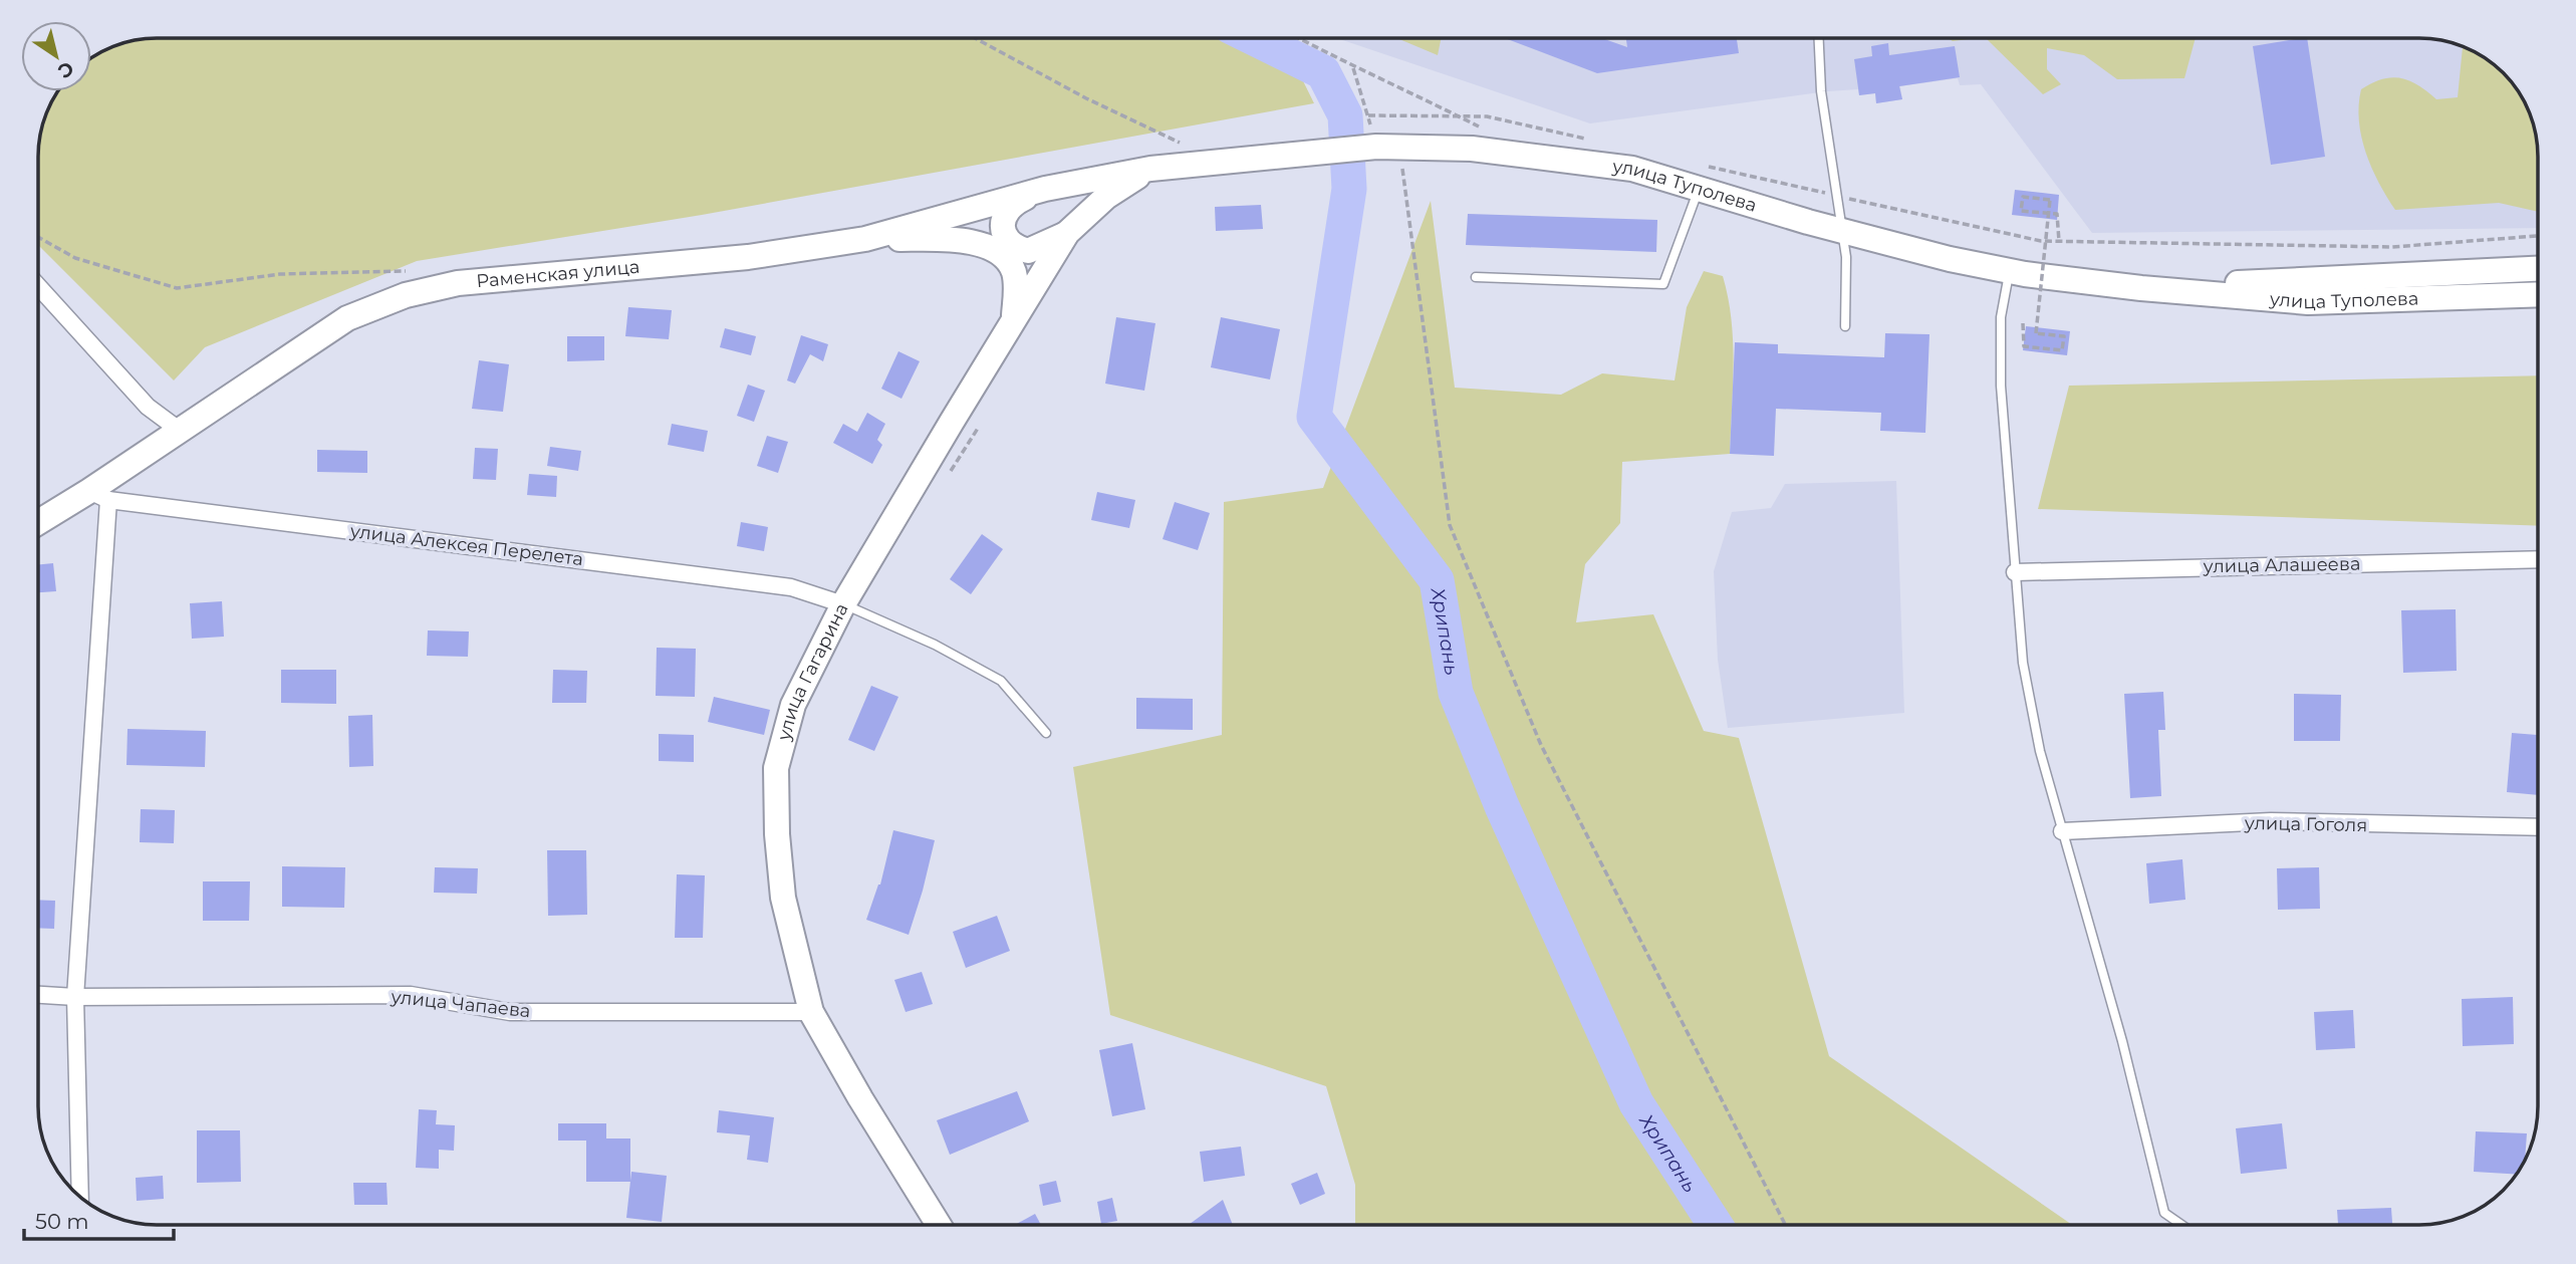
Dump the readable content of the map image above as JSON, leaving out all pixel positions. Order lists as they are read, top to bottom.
{
  "streets": {
    "main road": ["улица Туполева", "Раменская улица", "улица Гагарина"],
    "street": [
      "улица Алексея Перелета",
      "улица Алашеева",
      "улица Гоголя",
      "улица Чапаева"
    ]
  },
  "crossings": [
    ["улица Туполева", "Раменская улица"],
    ["улица Туполева", "улица Гагарина"],
    ["Раменская улица", "улица Алексея Перелета"],
    ["Раменская улица", "улица Гагарина"],
    ["улица Алексея Перелета", "улица Гагарина"],
    ["улица Гагарина", "улица Чапаева"]
  ],
  "water": ["Хрипань"],
  "scale_bar": "50 m",
  "north": "bottom right"
}
